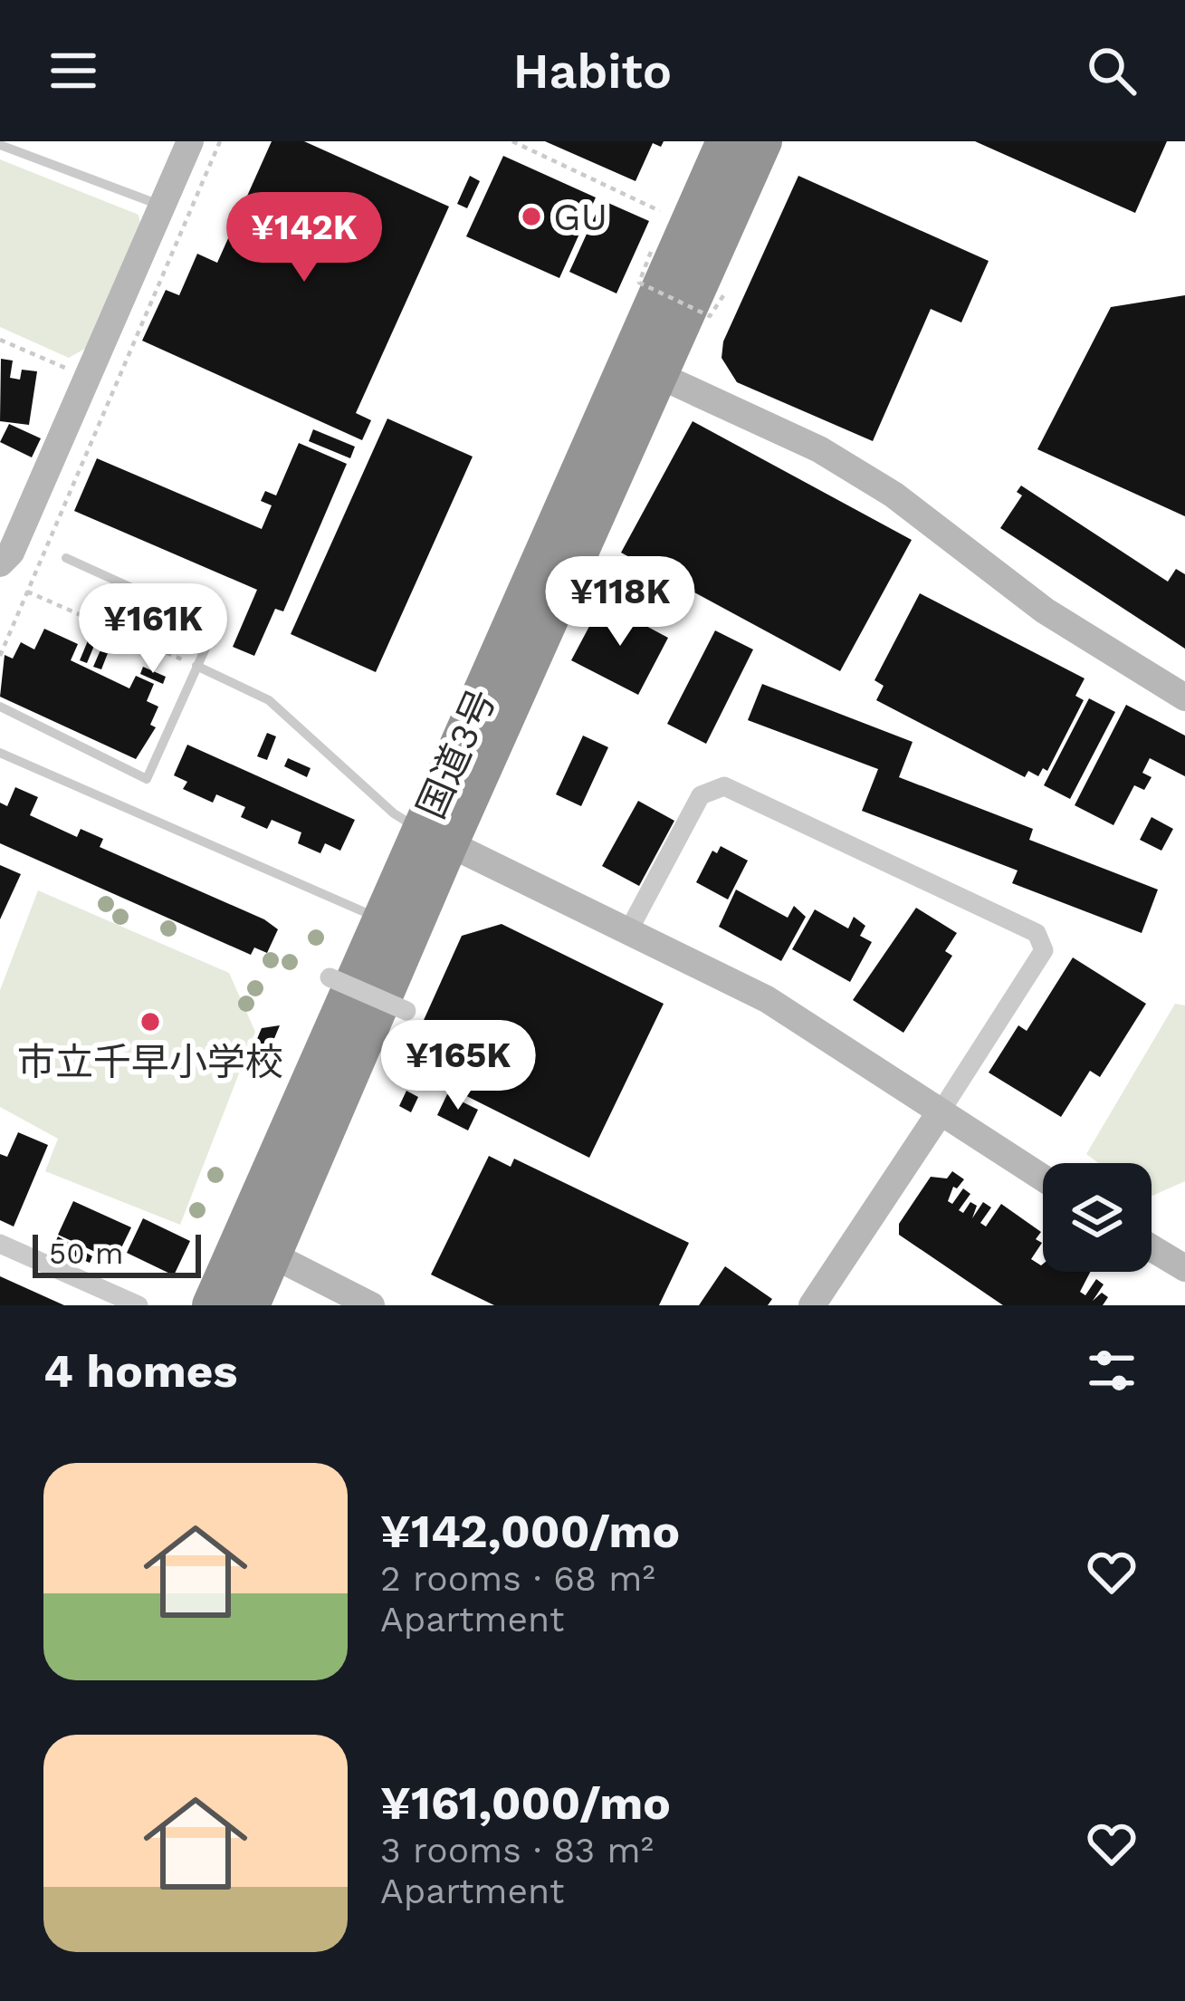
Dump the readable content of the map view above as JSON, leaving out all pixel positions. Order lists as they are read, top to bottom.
{
  "streets": {
    "highway": ["国道3号"]
  },
  "places": ["GU", "市立千早小学校"],
  "scale_bar": "50 m",
  "page": {
    "header": "Habito",
    "price": [
      "¥142K",
      "¥118K",
      "¥161K",
      "¥165K"
    ],
    "scale": "50 m",
    "heading": "4 homes",
    "list": [
      {
        "name": "¥142,000/mo",
        "note": "2 rooms · 68 m² · Apartment"
      },
      {
        "name": "¥161,000/mo",
        "note": "3 rooms · 83 m² · Apartment"
      }
    ]
  }
}
